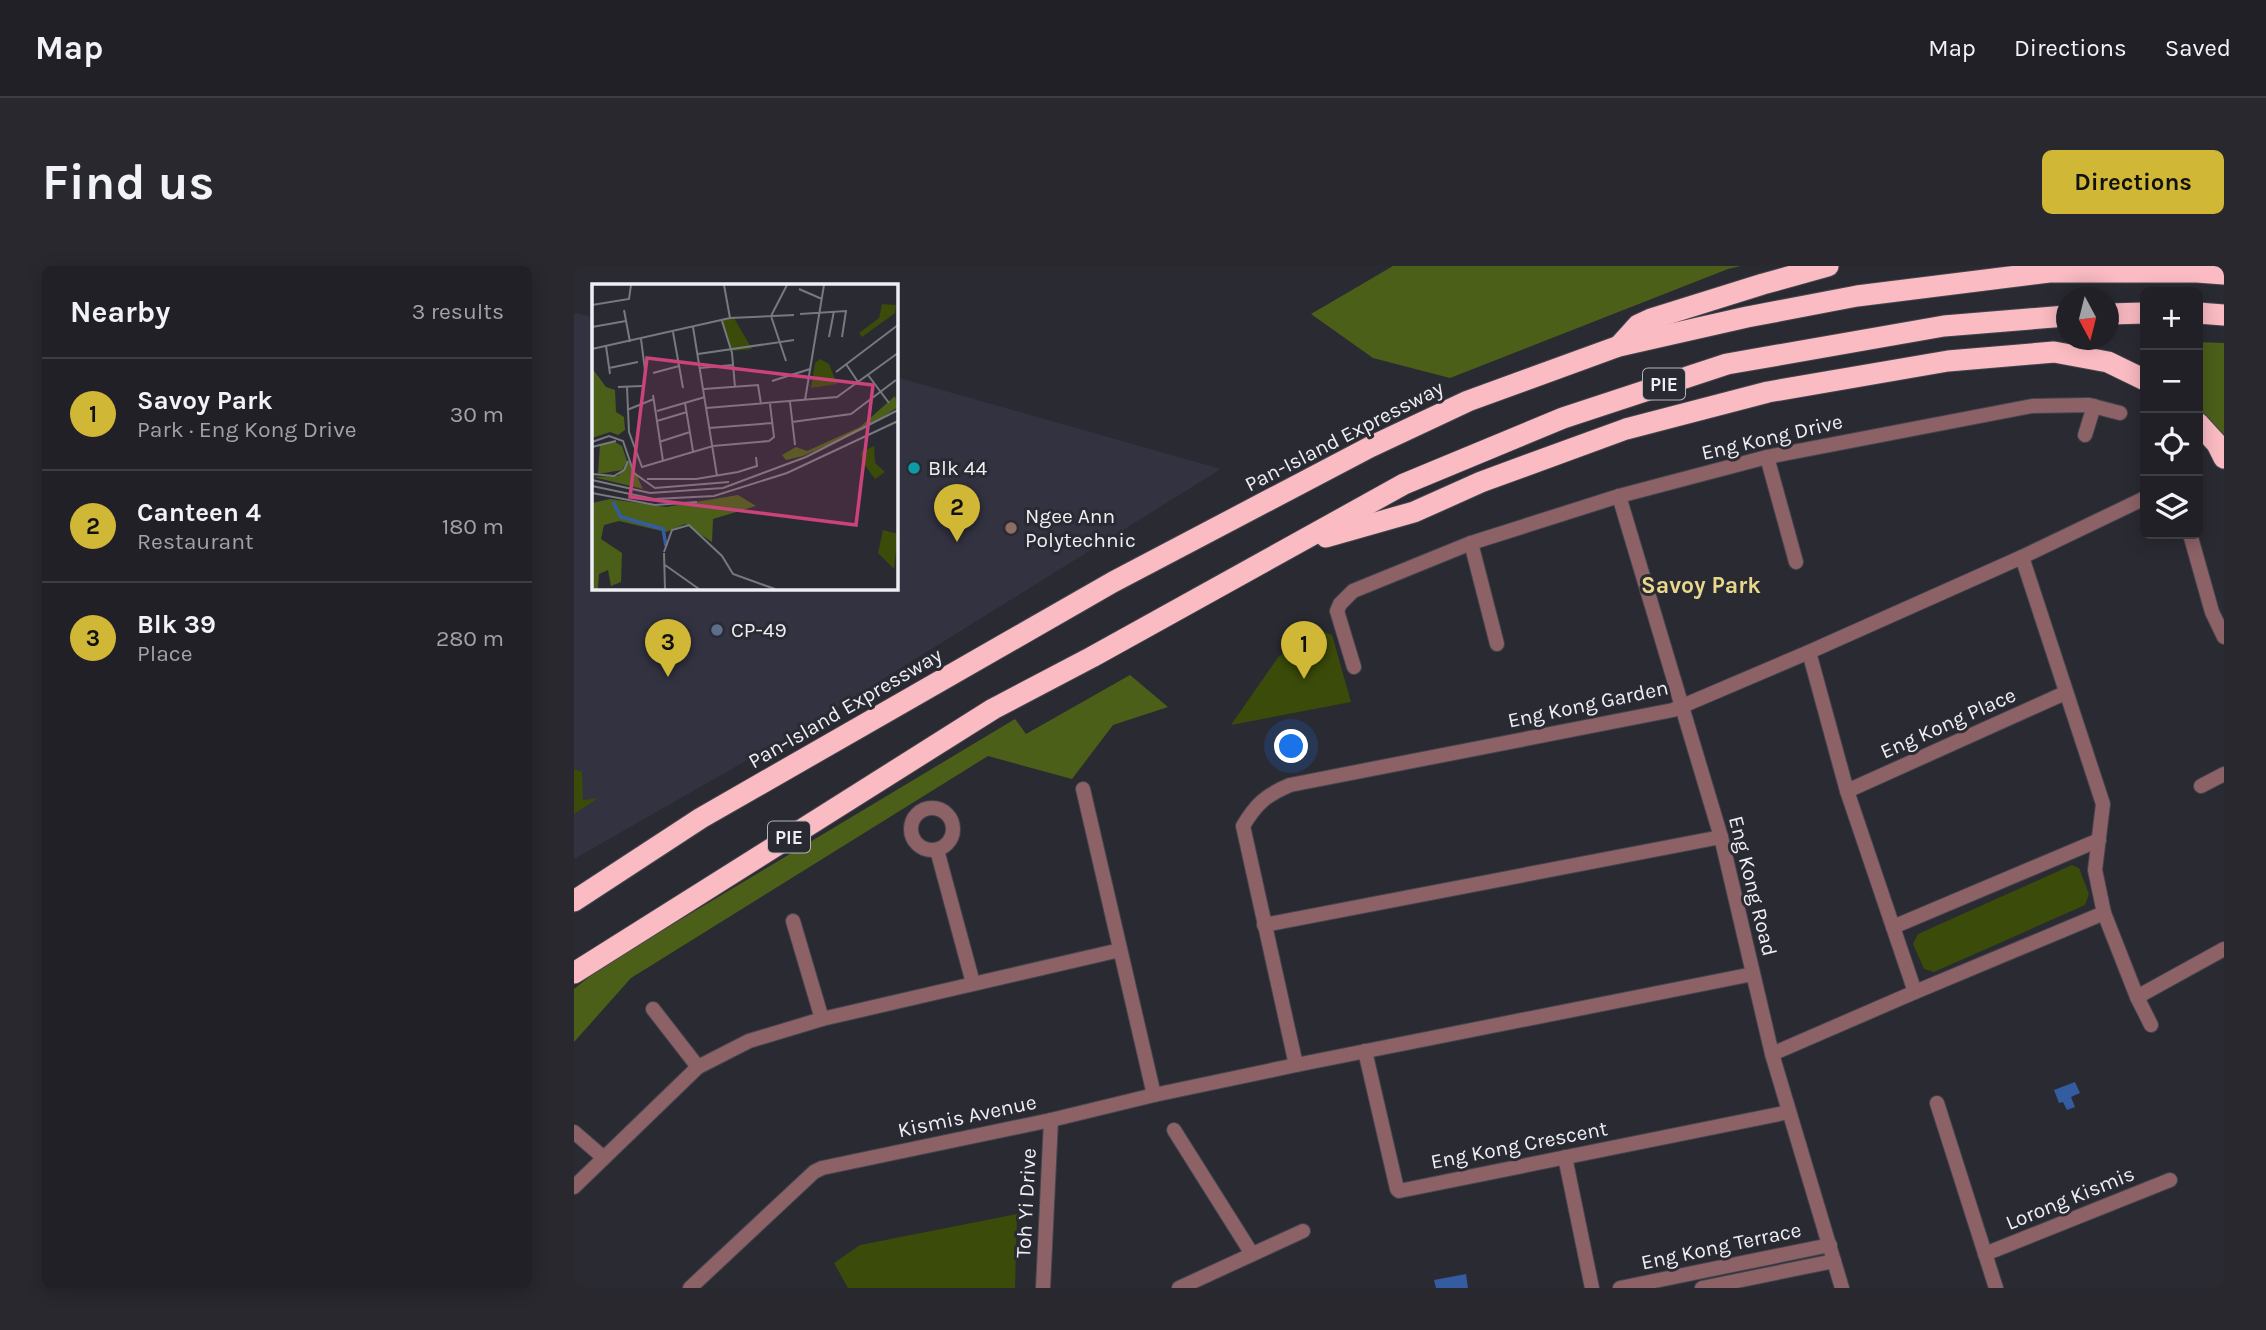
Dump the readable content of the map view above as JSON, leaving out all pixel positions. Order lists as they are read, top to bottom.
{
  "streets": {
    "highway": ["PIE", "Pan-Island Expressway"],
    "street": [
      "Eng Kong Drive",
      "Eng Kong Garden",
      "Eng Kong Place",
      "Eng Kong Road",
      "Kismis Avenue",
      "Eng Kong Crescent",
      "Lorong Kismis",
      "Toh Yi Drive",
      "Eng Kong Terrace"
    ]
  },
  "crossings": [
    ["Eng Kong Drive", "Eng Kong Road"],
    ["Eng Kong Garden", "Eng Kong Road"],
    ["Eng Kong Garden", "Kismis Avenue"],
    ["Eng Kong Road", "Eng Kong Crescent"],
    ["Eng Kong Road", "Eng Kong Terrace"],
    ["Kismis Avenue", "Toh Yi Drive"]
  ],
  "districts": ["Savoy Park"],
  "places": ["Blk 44", "Ngee Ann Polytechnic", "CP-49"],
  "north": "bottom",
  "page": {
    "header": "Map",
    "nav": ["Map", "Directions", "Saved"],
    "buttons": "Directions",
    "title": "Find us",
    "heading": ["Nearby", "3 results"],
    "map_buttons": ["+", "−"],
    "list": [
      {
        "mark": "1",
        "name": "Savoy Park",
        "note": "Park · Eng Kong Drive",
        "value": "30 m"
      },
      {
        "mark": "2",
        "name": "Canteen 4",
        "note": "Restaurant",
        "value": "180 m"
      },
      {
        "mark": "3",
        "name": "Blk 39",
        "note": "Place",
        "value": "280 m"
      }
    ],
    "pins": ["2", "3", "1"]
  }
}
